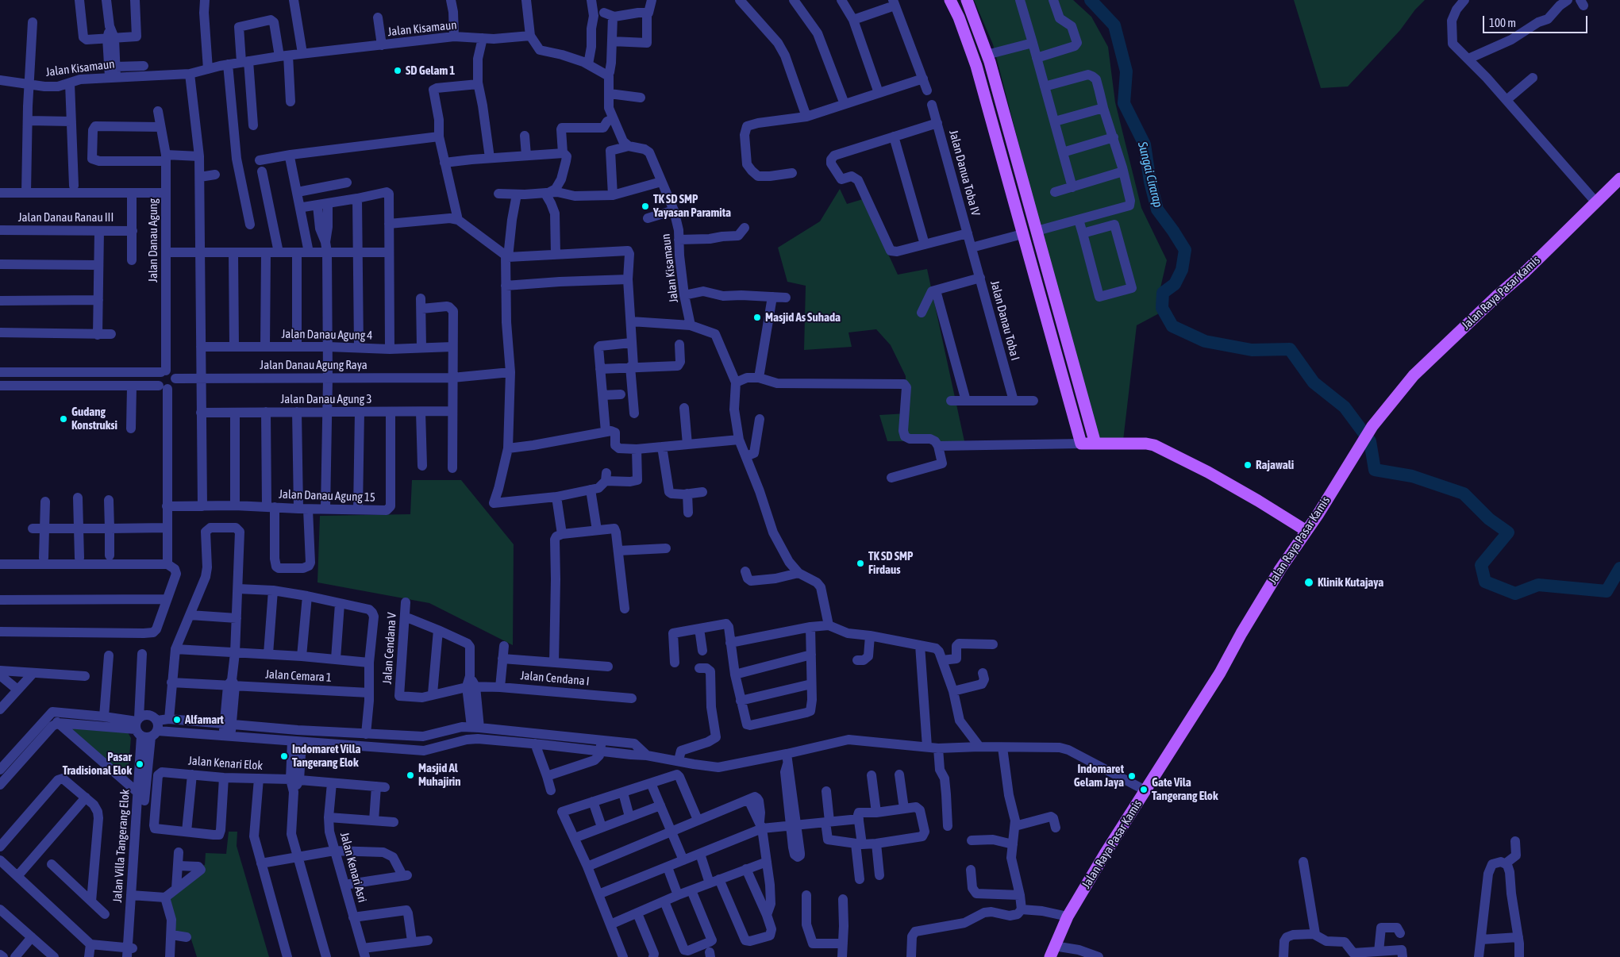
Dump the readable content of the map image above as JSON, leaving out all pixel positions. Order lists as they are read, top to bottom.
{
  "streets": {
    "main road": ["Jalan Raya Pasar Kamis"],
    "street": [
      "Jalan Kisamaun",
      "Jalan Danua Toba IV",
      "Jalan Danau Ranau III",
      "Jalan Danau Agung",
      "Jalan Danau Toba I",
      "Jalan Danau Agung 4",
      "Jalan Danau Agung Raya",
      "Jalan Danau Agung 3",
      "Jalan Danau Agung 15",
      "Jalan Cendana V",
      "Jalan Cemara 1",
      "Jalan Cendana I",
      "Jalan Kenari Elok",
      "Jalan Villa Tangerang Elok",
      "Jalan Kenari Asri"
    ]
  },
  "crossings": [
    ["Jalan Danua Toba IV", "Jalan Danau Toba I"],
    ["Jalan Danau Agung", "Jalan Danau Agung Raya"],
    ["Jalan Danau Agung 3", "Jalan Danau Agung 15"],
    ["Jalan Cendana V", "Jalan Cendana I"],
    ["Jalan Kenari Elok", "Jalan Kenari Asri"]
  ],
  "water": ["Sungai Cirarap"],
  "places": [
    "SD Gelam 1",
    "TK SD SMP Yayasan Paramita",
    "Masjid As Suhada",
    "Gudang Konstruksi",
    "Rajawali",
    "TK SD SMP Firdaus",
    "Klinik Kutajaya",
    "Alfamart",
    "Indomaret Villa Tangerang Elok",
    "Pasar Tradisional Elok",
    "Masjid Al Muhajirin",
    "Indomaret Gelam Jaya",
    "Gate Vila Tangerang Elok"
  ],
  "scale_bar": "100 m"
}
